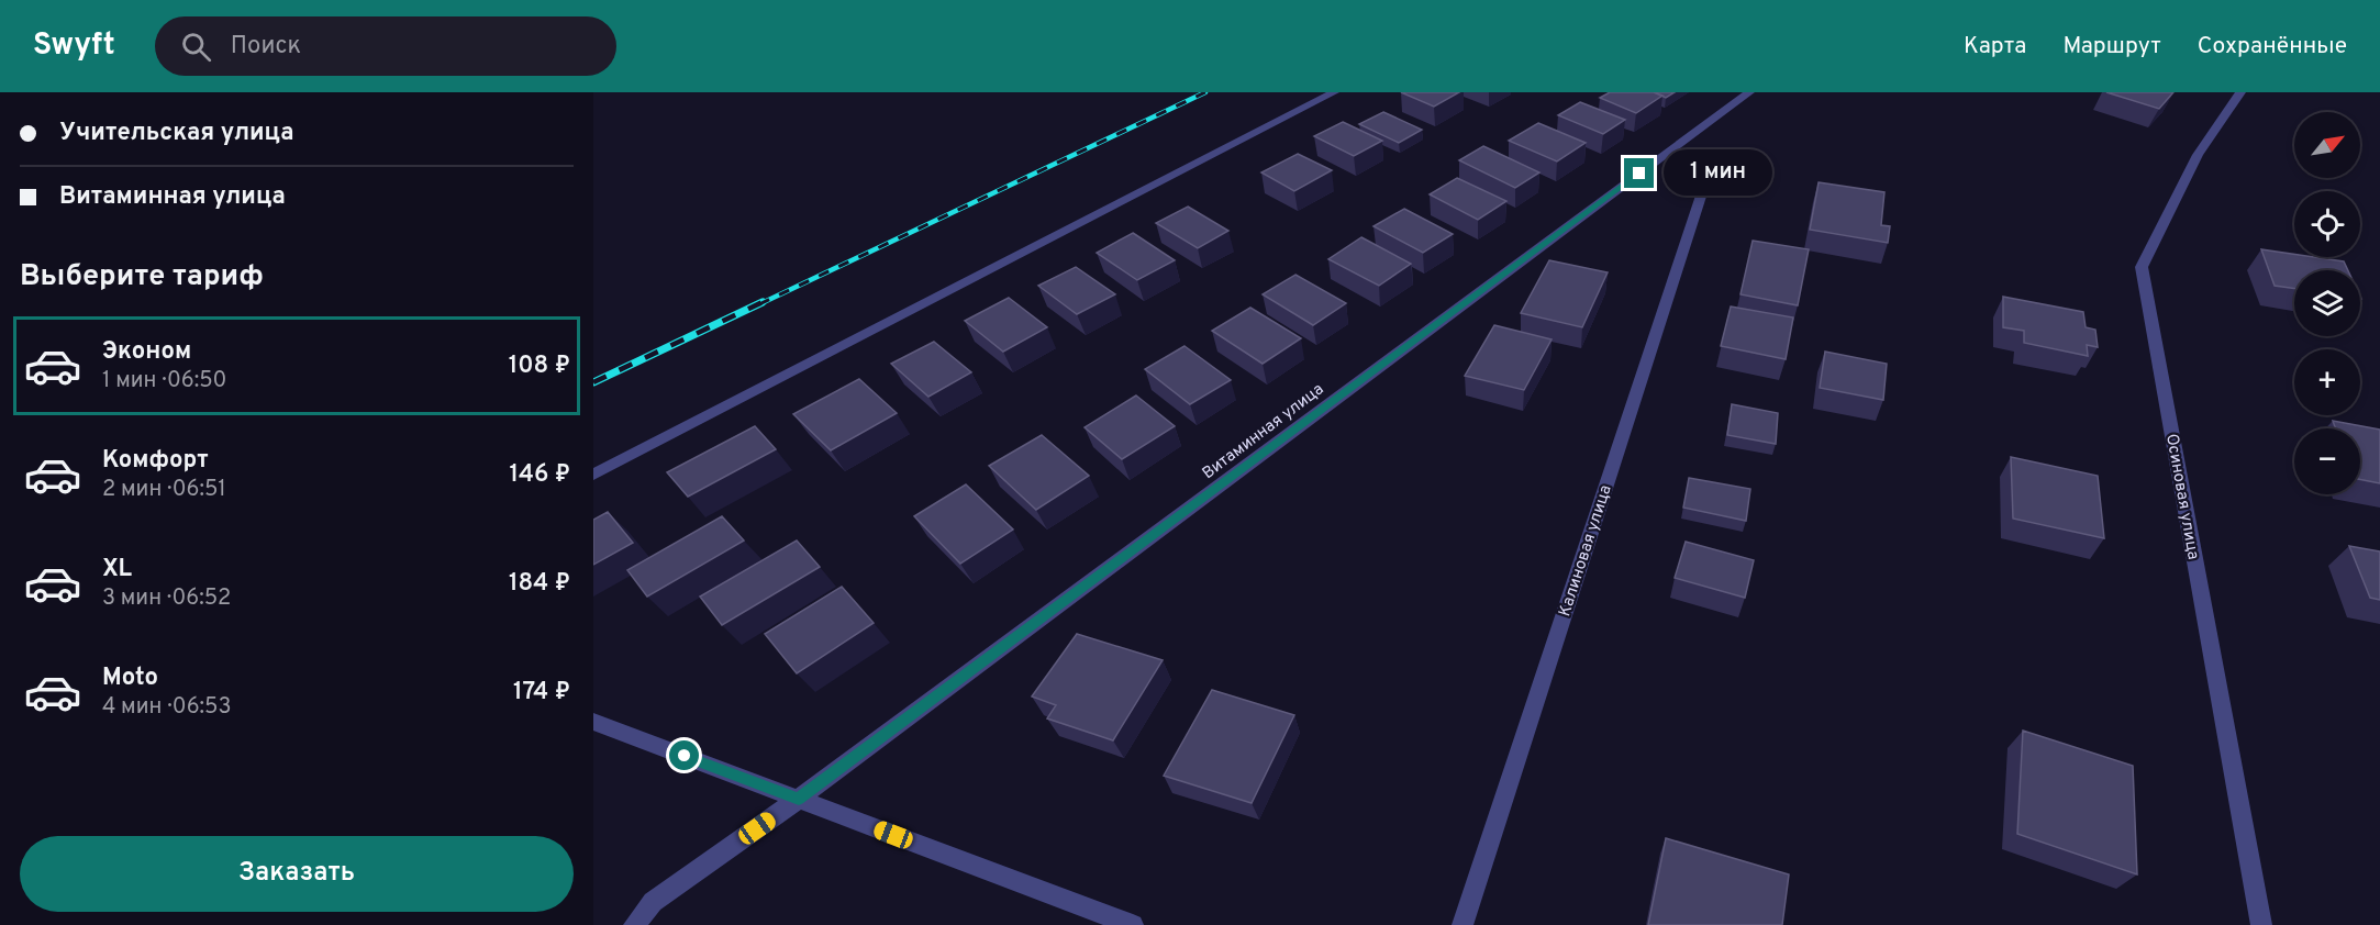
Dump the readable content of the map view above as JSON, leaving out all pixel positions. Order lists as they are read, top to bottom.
{
  "streets": {
    "street": ["Витаминная улица", "Осиновая улица", "Калиновая улица"]
  },
  "north": "top right",
  "page": {
    "header": "Swyft",
    "search": "Поиск",
    "nav": ["Карта", "Маршрут", "Сохранённые"],
    "banner": ["Учительская улица", "Витаминная улица"],
    "map_buttons": ["+", "−"],
    "bubble": "1 мин",
    "heading": "Выберите тариф",
    "list": [
      {
        "name": "Эконом",
        "note": "1 мин · 06:50",
        "value": "108 ₽"
      },
      {
        "name": "Комфорт",
        "note": "2 мин · 06:51",
        "value": "146 ₽"
      },
      {
        "name": "XL",
        "note": "3 мин · 06:52",
        "value": "184 ₽"
      },
      {
        "name": "Moto",
        "note": "4 мин · 06:53",
        "value": "174 ₽"
      }
    ],
    "buttons": "Заказать"
  }
}
